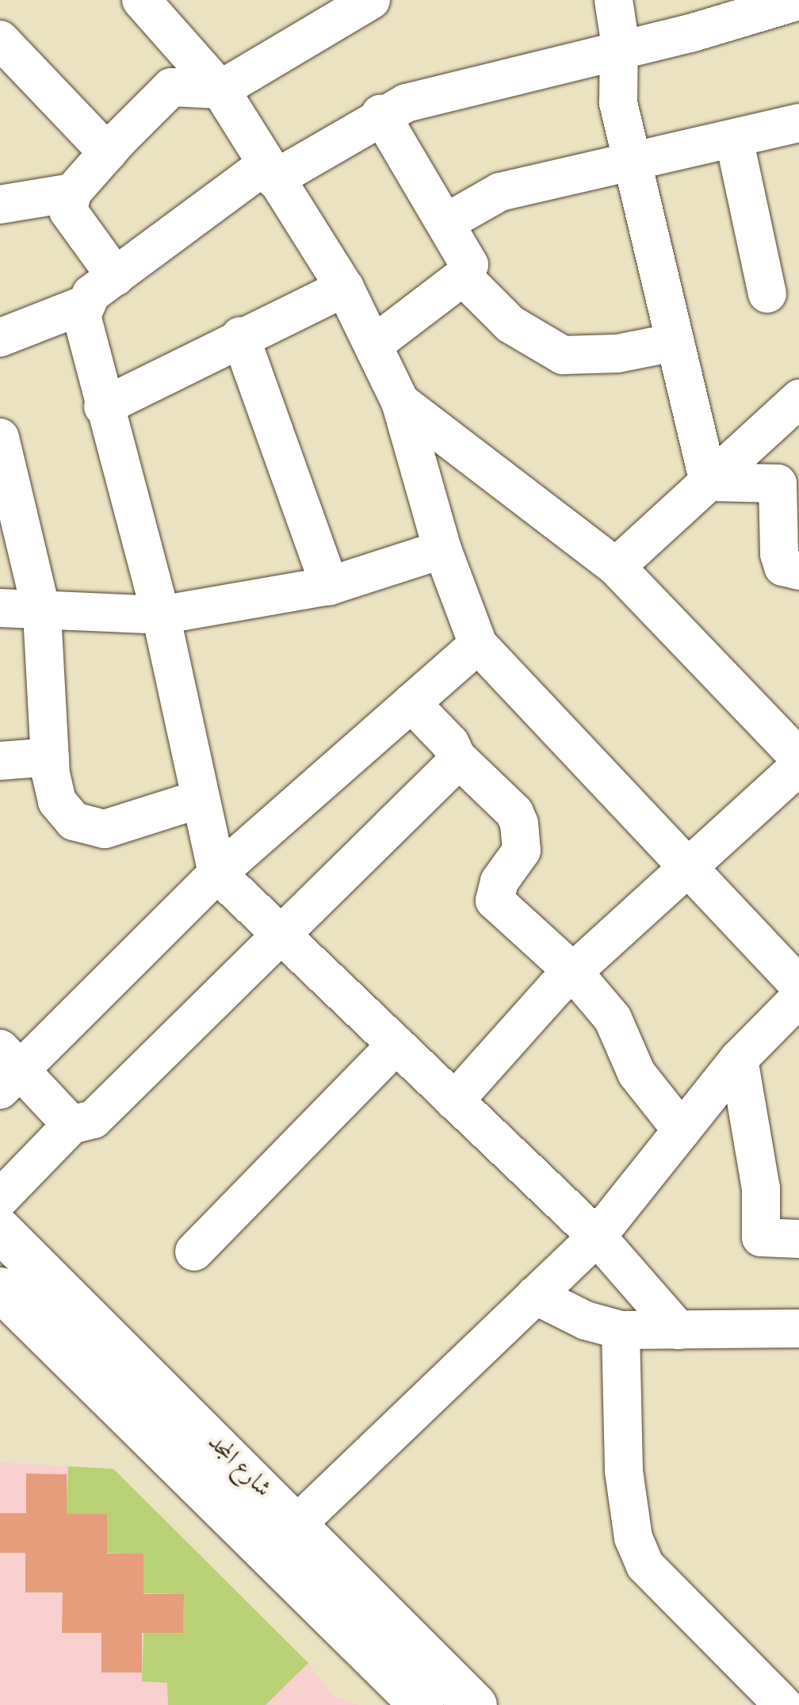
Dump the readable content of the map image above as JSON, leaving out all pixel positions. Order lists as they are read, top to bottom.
{
  "streets": {
    "main road": ["شارع المجد"]
  }
}
